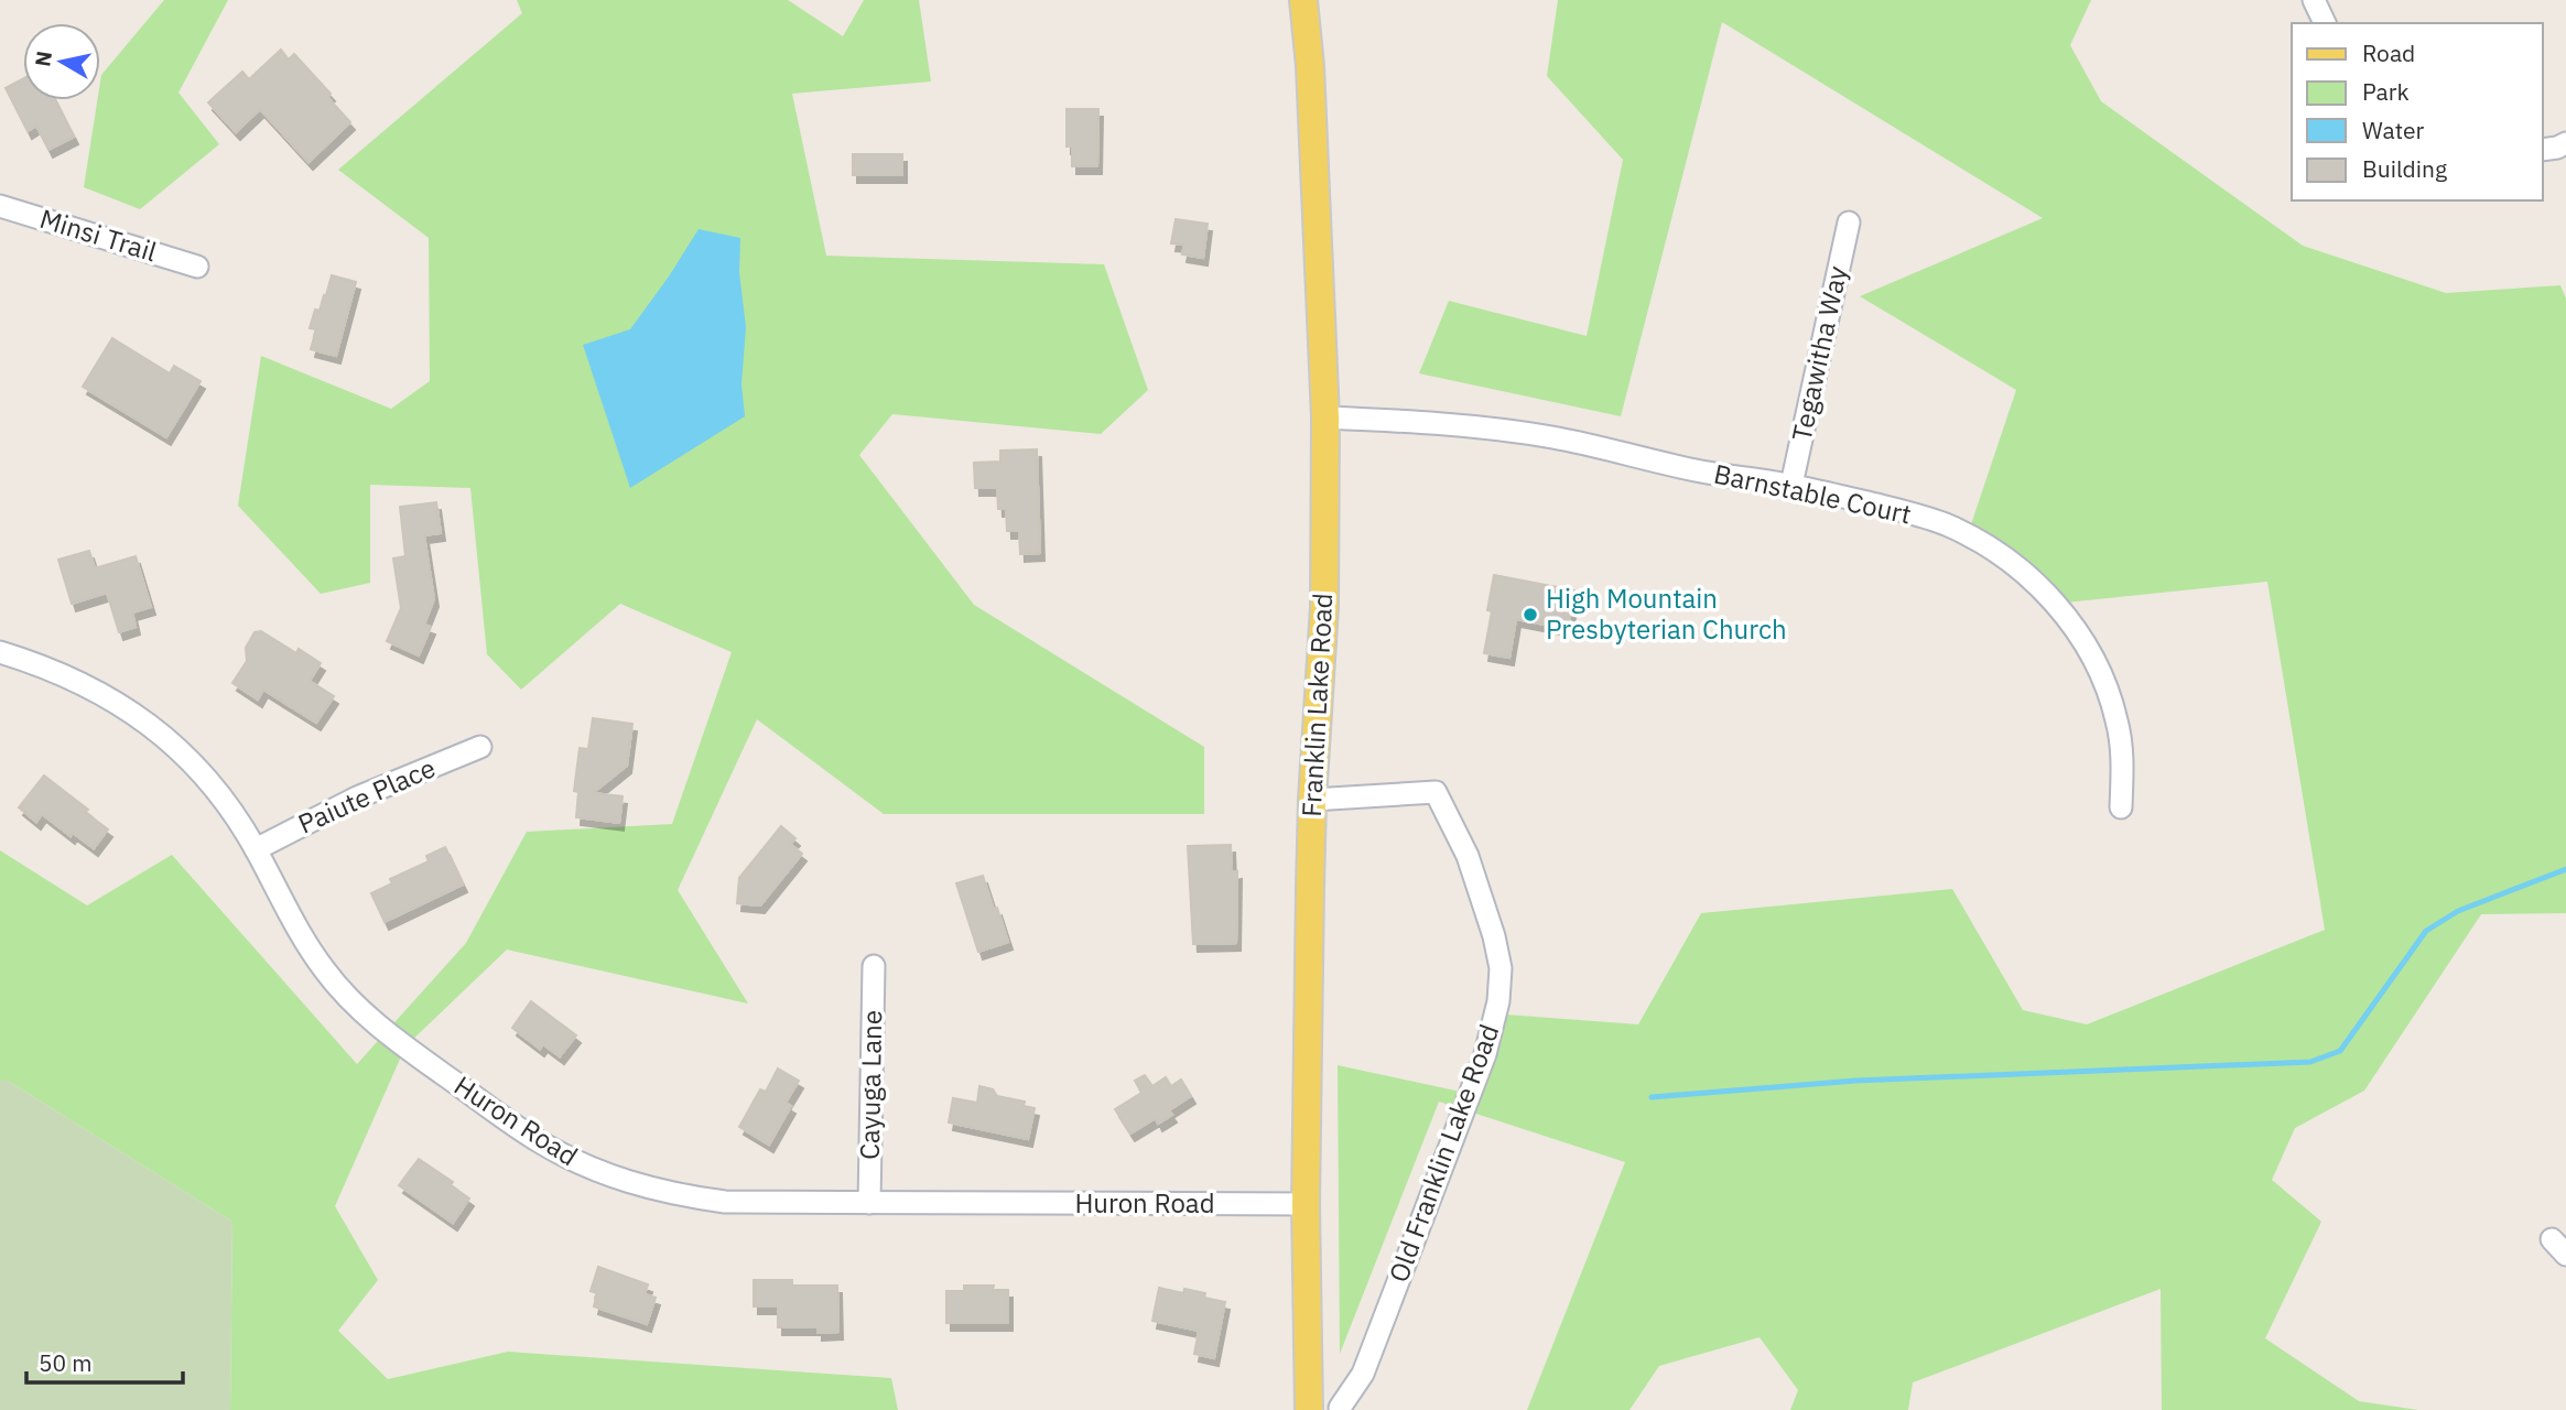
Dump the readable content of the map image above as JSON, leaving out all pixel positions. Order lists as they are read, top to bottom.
{
  "streets": {
    "main road": ["Franklin Lake Road"],
    "street": [
      "Minsi Trail",
      "Tegawitha Way",
      "Barnstable Court",
      "Paiute Place",
      "Cayuga Lane",
      "Huron Road",
      "Old Franklin Lake Road"
    ]
  },
  "crossings": [
    ["Tegawitha Way", "Barnstable Court"],
    ["Barnstable Court", "Franklin Lake Road"],
    ["Franklin Lake Road", "Huron Road"],
    ["Franklin Lake Road", "Old Franklin Lake Road"],
    ["Paiute Place", "Huron Road"],
    ["Cayuga Lane", "Huron Road"]
  ],
  "places": ["High Mountain Presbyterian Church"],
  "legend": [
    "Road",
    "Park",
    "Water",
    "Building"
  ],
  "scale_bar": "50 m",
  "north": "left"
}
